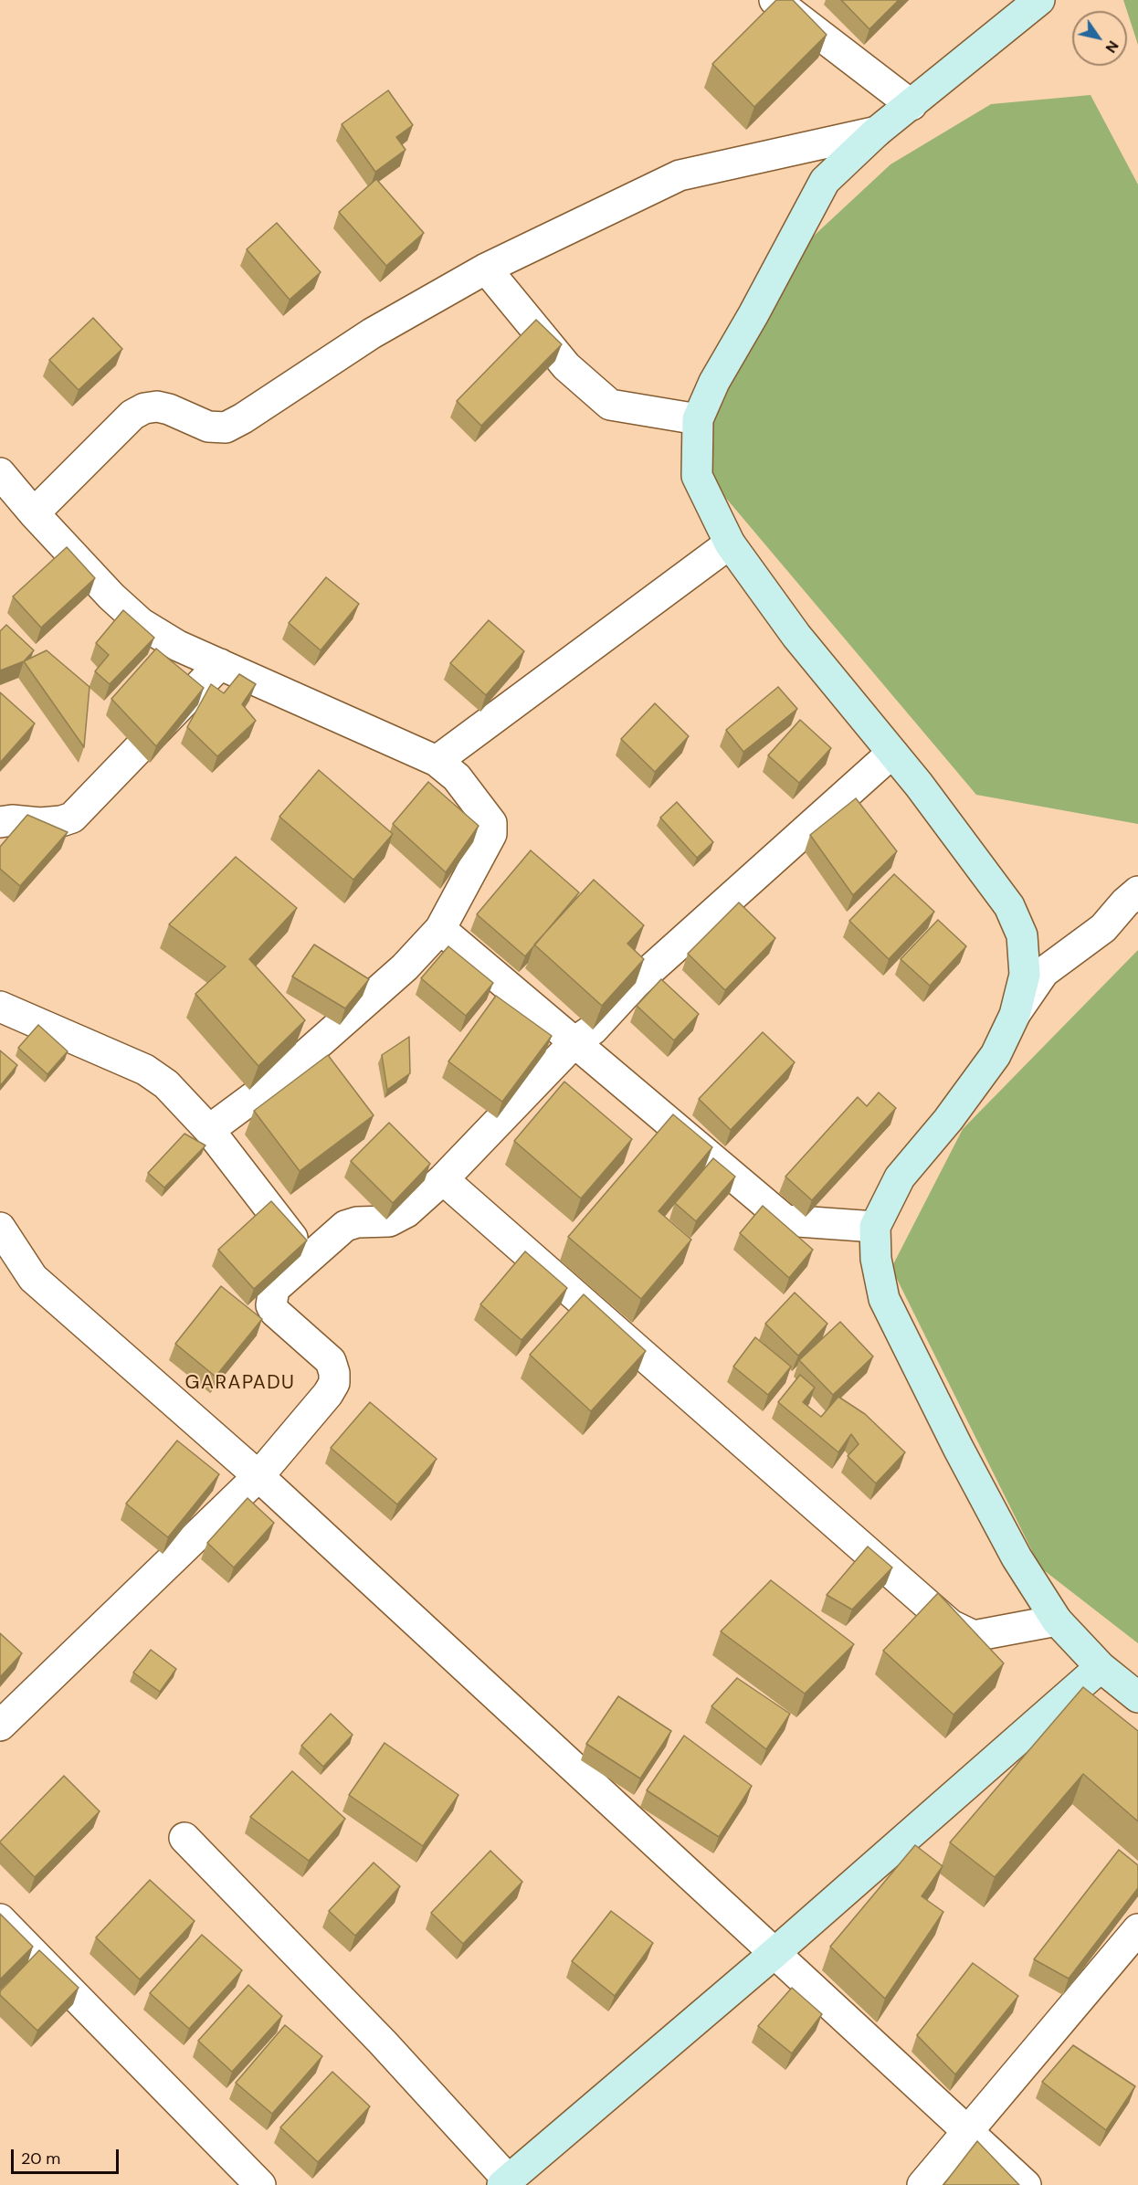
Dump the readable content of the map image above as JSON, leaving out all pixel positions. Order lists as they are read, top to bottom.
{
  "districts": ["GARAPADU"],
  "scale_bar": "20 m",
  "north": "bottom right"
}
